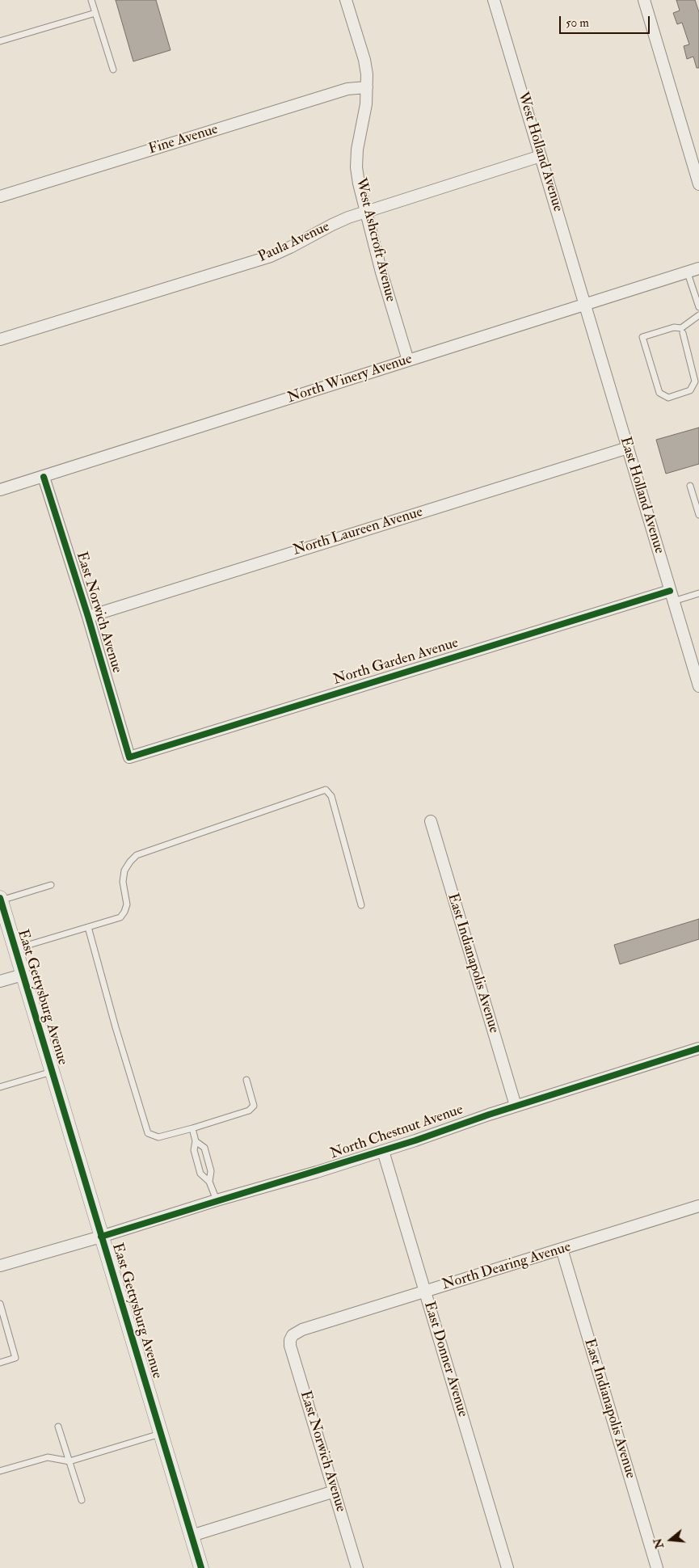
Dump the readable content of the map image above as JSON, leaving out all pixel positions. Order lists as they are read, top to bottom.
{
  "streets": {
    "street": [
      "Fine Avenue",
      "West Holland Avenue",
      "West Ashcroft Avenue",
      "Paula Avenue",
      "North Winery Avenue",
      "East Holland Avenue",
      "North Laureen Avenue",
      "East Norwich Avenue",
      "North Garden Avenue",
      "East Indianapolis Avenue",
      "East Gettysburg Avenue",
      "North Chestnut Avenue",
      "North Dearing Avenue",
      "East Donner Avenue"
    ]
  },
  "crossings": [
    ["Fine Avenue", "West Ashcroft Avenue"],
    ["West Holland Avenue", "Paula Avenue"],
    ["West Holland Avenue", "North Winery Avenue"],
    ["West Holland Avenue", "East Holland Avenue"],
    ["West Ashcroft Avenue", "Paula Avenue"],
    ["West Ashcroft Avenue", "North Winery Avenue"],
    ["North Winery Avenue", "East Holland Avenue"],
    ["North Winery Avenue", "East Norwich Avenue"],
    ["East Holland Avenue", "North Laureen Avenue"],
    ["East Holland Avenue", "North Garden Avenue"],
    ["North Laureen Avenue", "East Norwich Avenue"],
    ["East Norwich Avenue", "North Garden Avenue"],
    ["East Norwich Avenue", "North Dearing Avenue"],
    ["East Indianapolis Avenue", "North Chestnut Avenue"],
    ["East Indianapolis Avenue", "North Dearing Avenue"],
    ["East Gettysburg Avenue", "North Chestnut Avenue"],
    ["North Chestnut Avenue", "East Donner Avenue"],
    ["North Dearing Avenue", "East Donner Avenue"]
  ],
  "scale_bar": "50 m",
  "north": "left"
}
